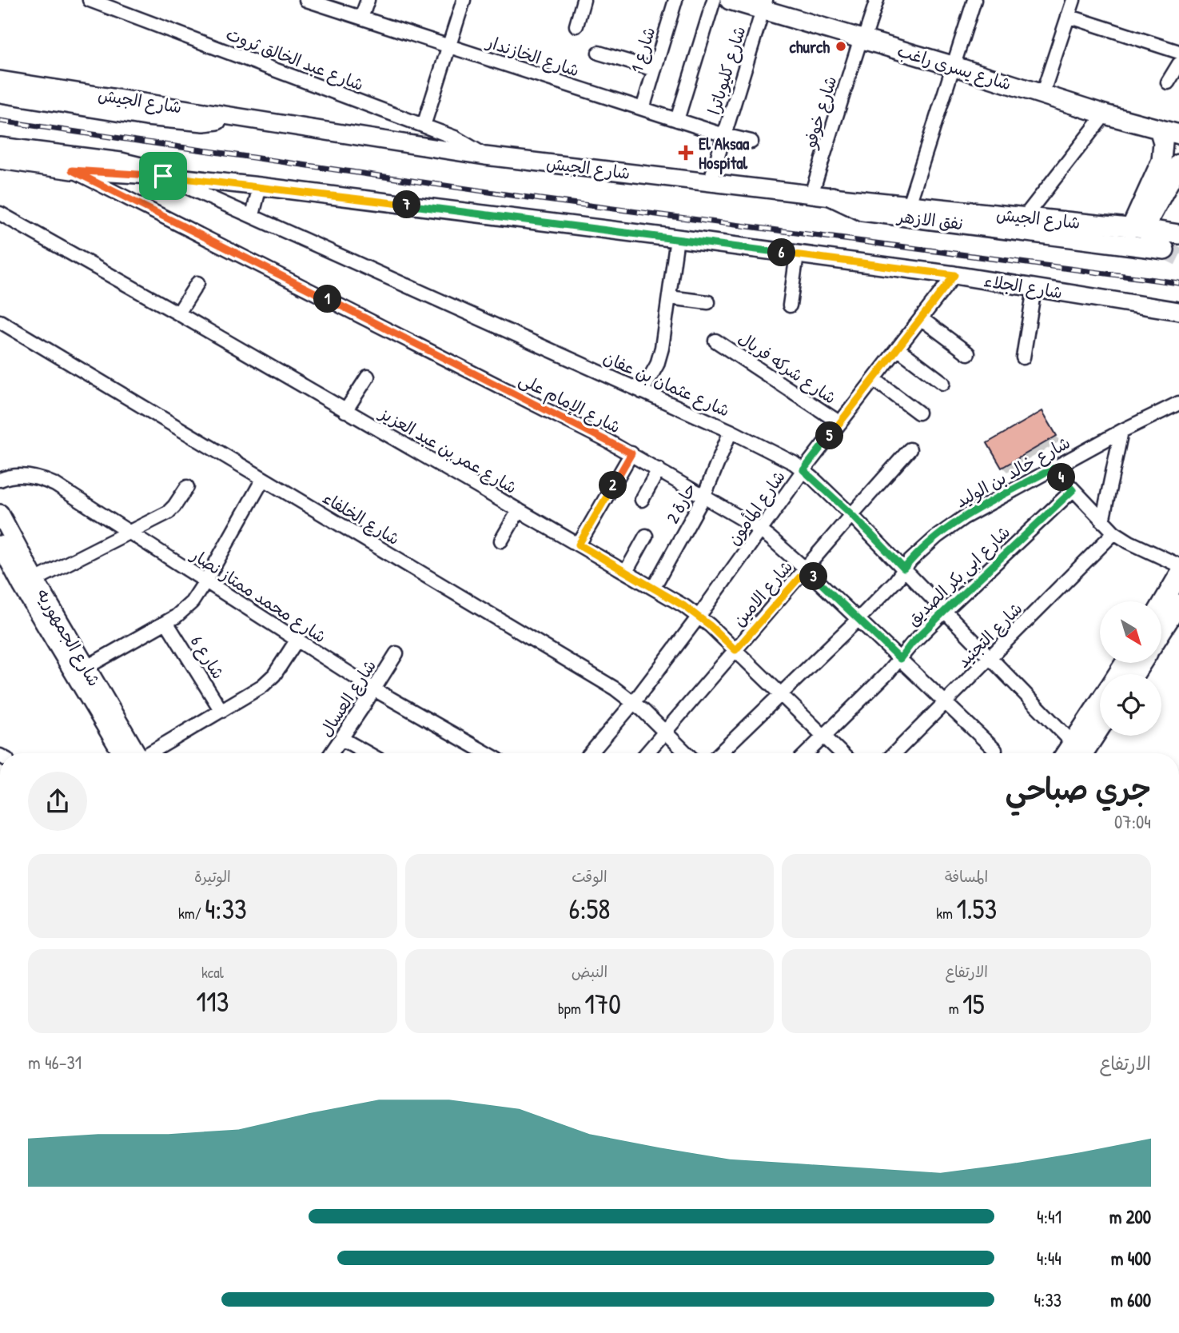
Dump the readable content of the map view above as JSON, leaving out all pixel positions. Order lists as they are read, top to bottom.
{
  "streets": {
    "main road": ["شارع يسرى راغب", "شارع الجيش", "نفق الازهر"],
    "street": [
      "شارع 1",
      "شارع الخازندار",
      "شارع عبد الخالق ثروت",
      "شارع كليوباترا",
      "شارع خوفو",
      "شارع الجلاء",
      "شارع شركه فريال",
      "شارع عثمان بن عفان",
      "شارع الإمام على",
      "شارع عمر بن عبد العزيز",
      "شارع خالد بن الوليد",
      "حارة 2",
      "شارع المأمون",
      "شارع الخلفاء",
      "شارع ابى بكر الصديق",
      "شارع الامين",
      "شارع محمد ممتاز نصار",
      "شارع التجنيد",
      "شارع الجمهوريه",
      "شارع 6",
      "شارع العسال"
    ]
  },
  "crossings": [
    ["شارع 1", "شارع الخازندار"],
    ["شارع الخازندار", "شارع كليوباترا"],
    ["شارع عبد الخالق ثروت", "شارع الجيش"],
    ["شارع يسرى راغب", "شارع كليوباترا"],
    ["شارع يسرى راغب", "شارع خوفو"],
    ["شارع كليوباترا", "شارع الجيش"],
    ["شارع الجيش", "شارع خوفو"],
    ["شارع الجيش", "نفق الازهر"],
    ["شارع الجلاء", "شارع عثمان بن عفان"],
    ["شارع الجلاء", "شارع الإمام على"],
    ["شارع الجلاء", "شارع المأمون"],
    ["شارع شركه فريال", "شارع المأمون"],
    ["شارع عثمان بن عفان", "شارع خالد بن الوليد"],
    ["شارع عثمان بن عفان", "حارة 2"],
    ["شارع عثمان بن عفان", "شارع المأمون"],
    ["شارع عثمان بن عفان", "شارع ابى بكر الصديق"],
    ["شارع عثمان بن عفان", "شارع الامين"],
    ["شارع عثمان بن عفان", "شارع التجنيد"],
    ["شارع الإمام على", "شارع خالد بن الوليد"],
    ["شارع الإمام على", "حارة 2"],
    ["شارع الإمام على", "شارع المأمون"],
    ["شارع الإمام على", "شارع ابى بكر الصديق"],
    ["شارع الإمام على", "شارع الامين"],
    ["شارع الإمام على", "شارع التجنيد"],
    ["شارع عمر بن عبد العزيز", "شارع خالد بن الوليد"],
    ["شارع عمر بن عبد العزيز", "حارة 2"],
    ["شارع عمر بن عبد العزيز", "شارع المأمون"],
    ["شارع عمر بن عبد العزيز", "شارع ابى بكر الصديق"],
    ["شارع عمر بن عبد العزيز", "شارع الامين"],
    ["شارع المأمون", "شارع الخلفاء"],
    ["شارع الخلفاء", "شارع الامين"],
    ["شارع محمد ممتاز نصار", "شارع العسال"]
  ],
  "places": {
    "other": ["church"],
    "health": ["El Aksaa Hospital"]
  },
  "north": "bottom right",
  "page": {
    "pins": [
      "7",
      "6",
      "1",
      "5",
      "4",
      "2",
      "3"
    ],
    "heading": ["جري صباحي", "07:04"],
    "stats": [
      ["المسافة", "1.53 km"],
      ["الوقت", "6:58"],
      ["الوتيرة", "4:33 /km"],
      ["الارتفاع", "15 m"],
      ["النبض", "170 bpm"],
      ["kcal", "113"]
    ],
    "chart": ["الارتفاع", "31–46 m"],
    "list": [
      {
        "name": "200 m",
        "note": "4:41"
      },
      {
        "name": "400 m",
        "note": "4:44"
      },
      {
        "name": "600 m",
        "note": "4:33"
      }
    ]
  }
}
